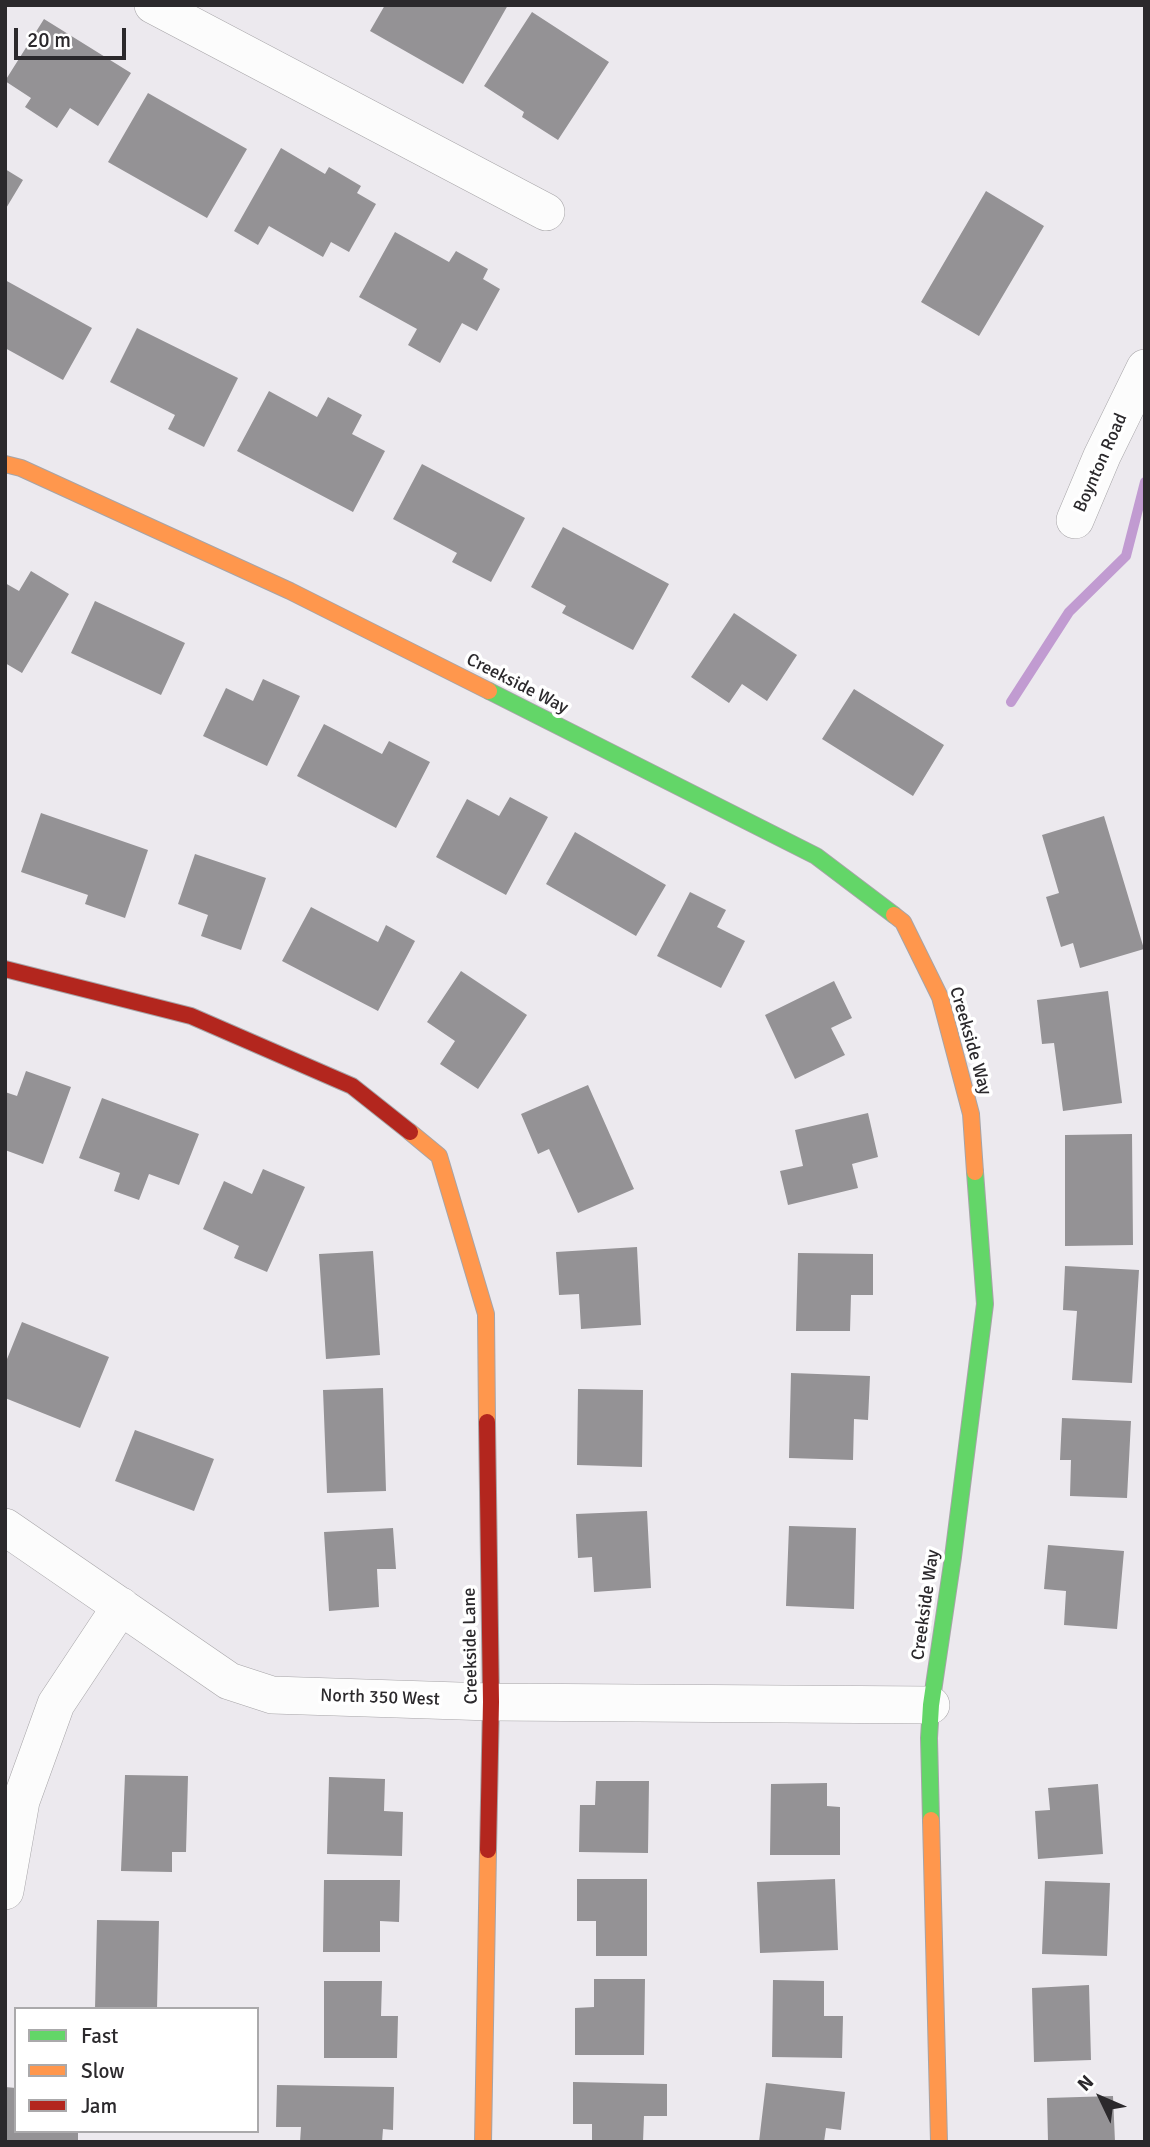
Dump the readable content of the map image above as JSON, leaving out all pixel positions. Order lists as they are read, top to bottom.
{
  "streets": {
    "street": [
      "Boynton Road",
      "Creekside Way",
      "Creekside Lane",
      "North 350 West"
    ]
  },
  "crossings": [
    ["Creekside Way", "North 350 West"],
    ["Creekside Lane", "North 350 West"]
  ],
  "legend": ["Fast", "Slow", "Jam"],
  "scale_bar": "20 m",
  "north": "top left"
}
